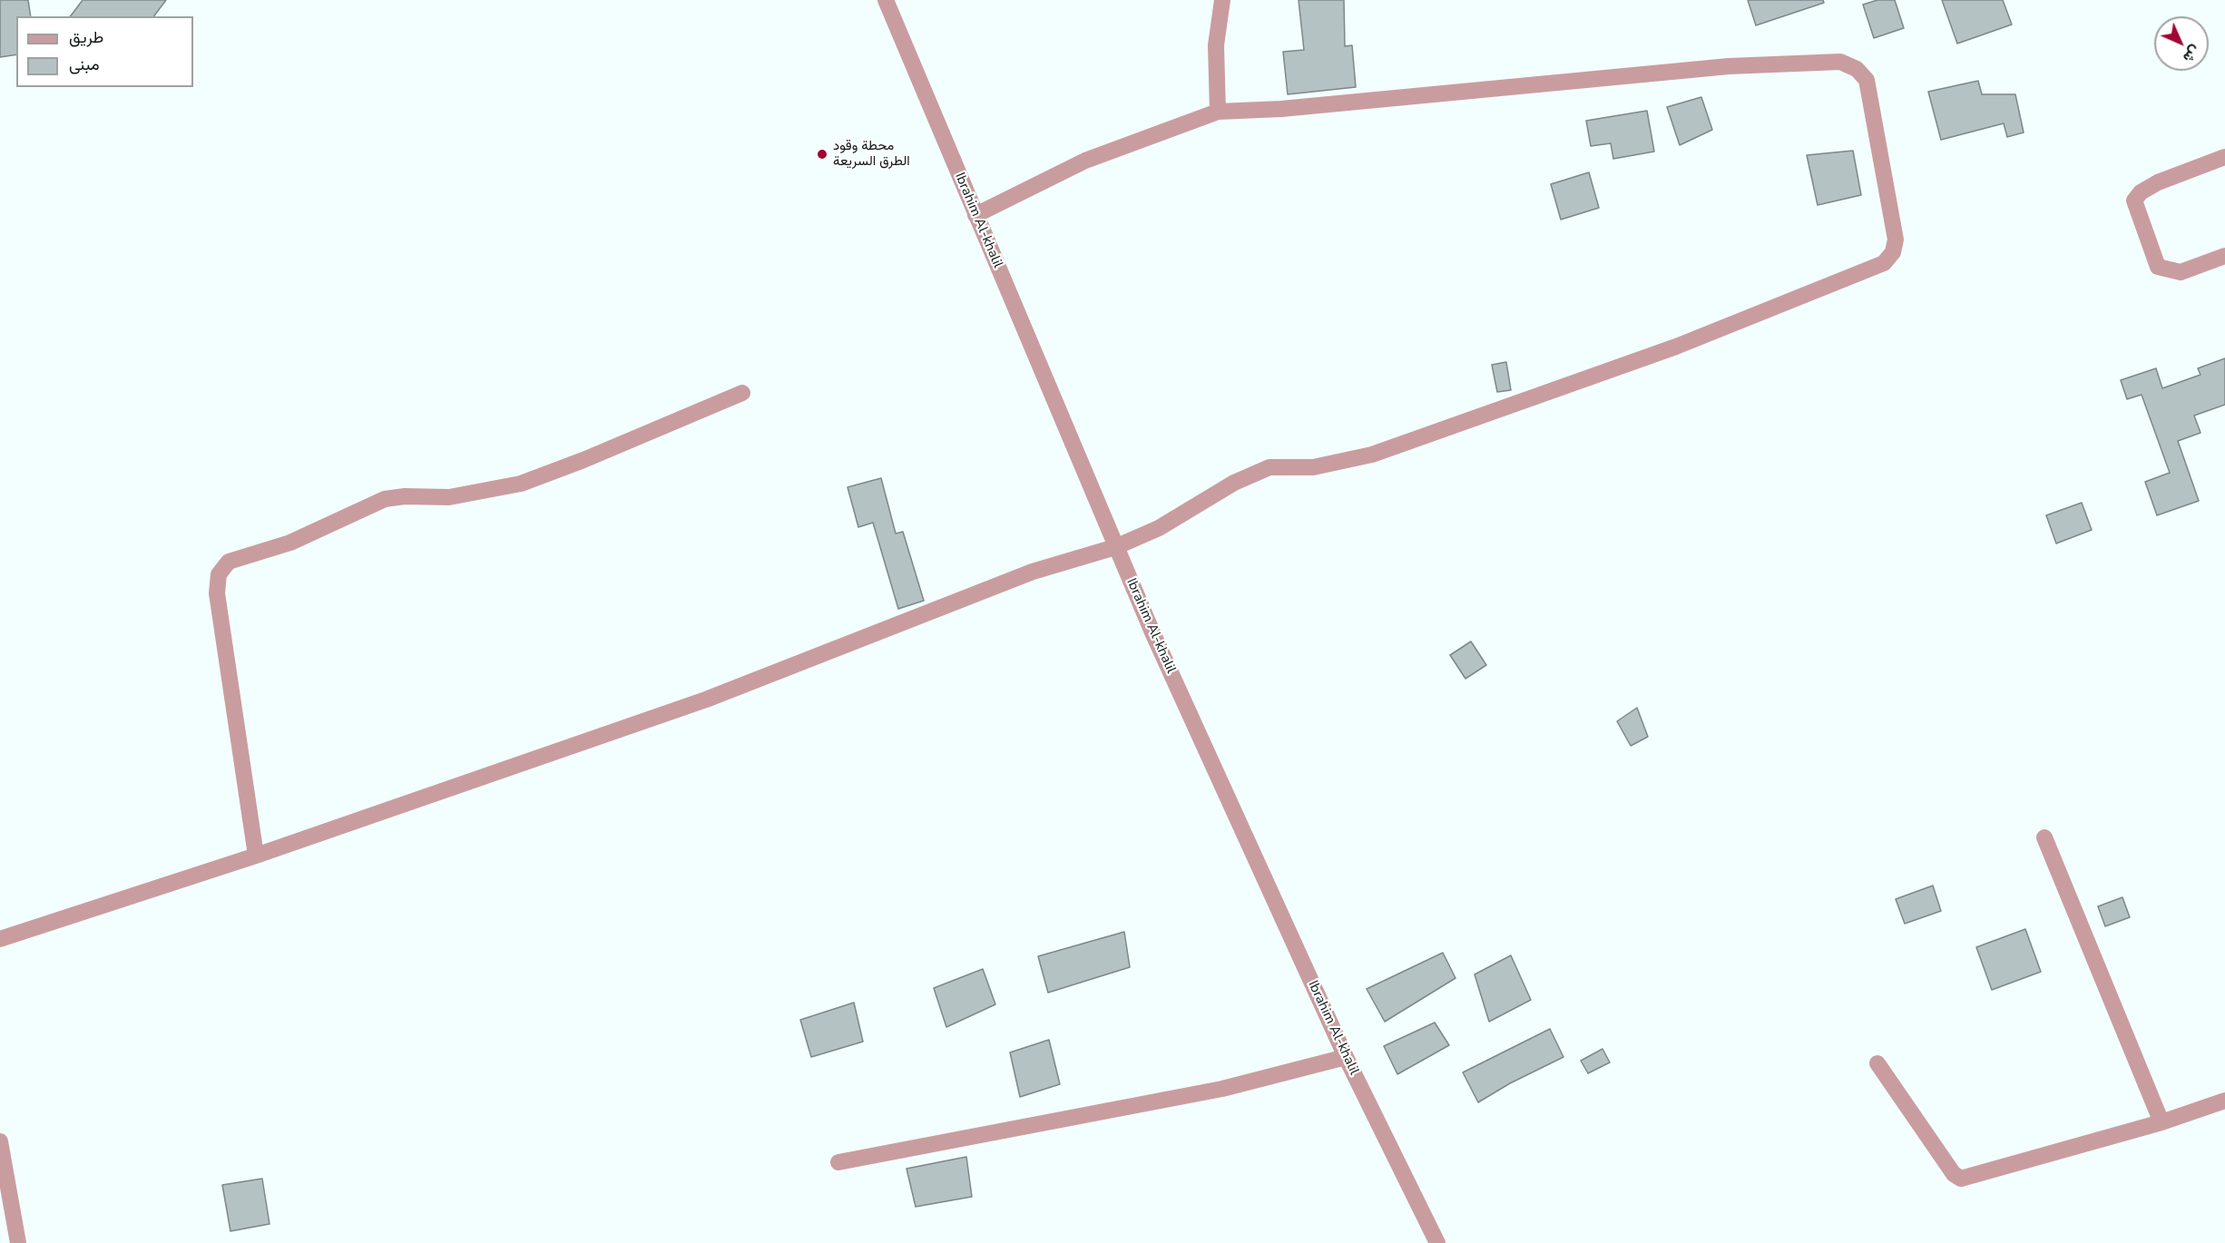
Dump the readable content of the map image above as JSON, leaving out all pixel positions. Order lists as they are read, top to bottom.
{
  "streets": {
    "street": ["Ibrahim Al-khalil"]
  },
  "places": ["محطة وقود الطرق السريعة"],
  "legend": ["طريق", "مبنى"],
  "north": "bottom right"
}
